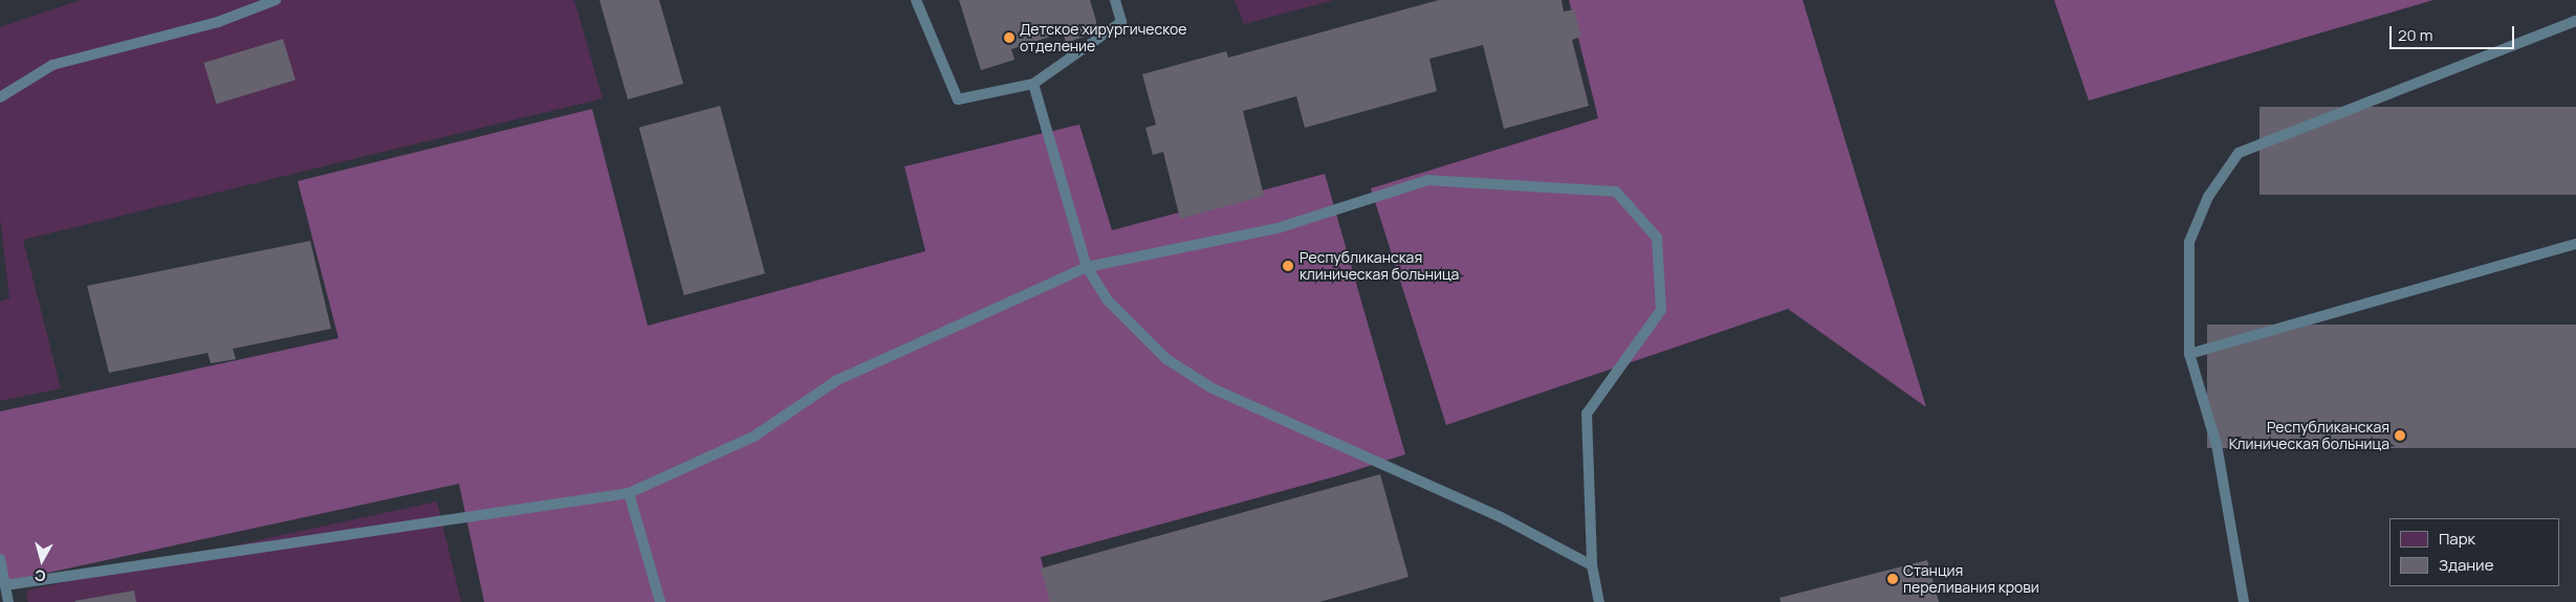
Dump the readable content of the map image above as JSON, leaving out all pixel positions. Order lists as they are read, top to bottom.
{
  "places": [
    "Детское хирургическое отделение",
    "Республиканская клиническая больница",
    "Республиканская Клиническая больница",
    "Станция переливания крови"
  ],
  "legend": ["Парк", "Здание"],
  "scale_bar": "20 m",
  "north": "bottom"
}
